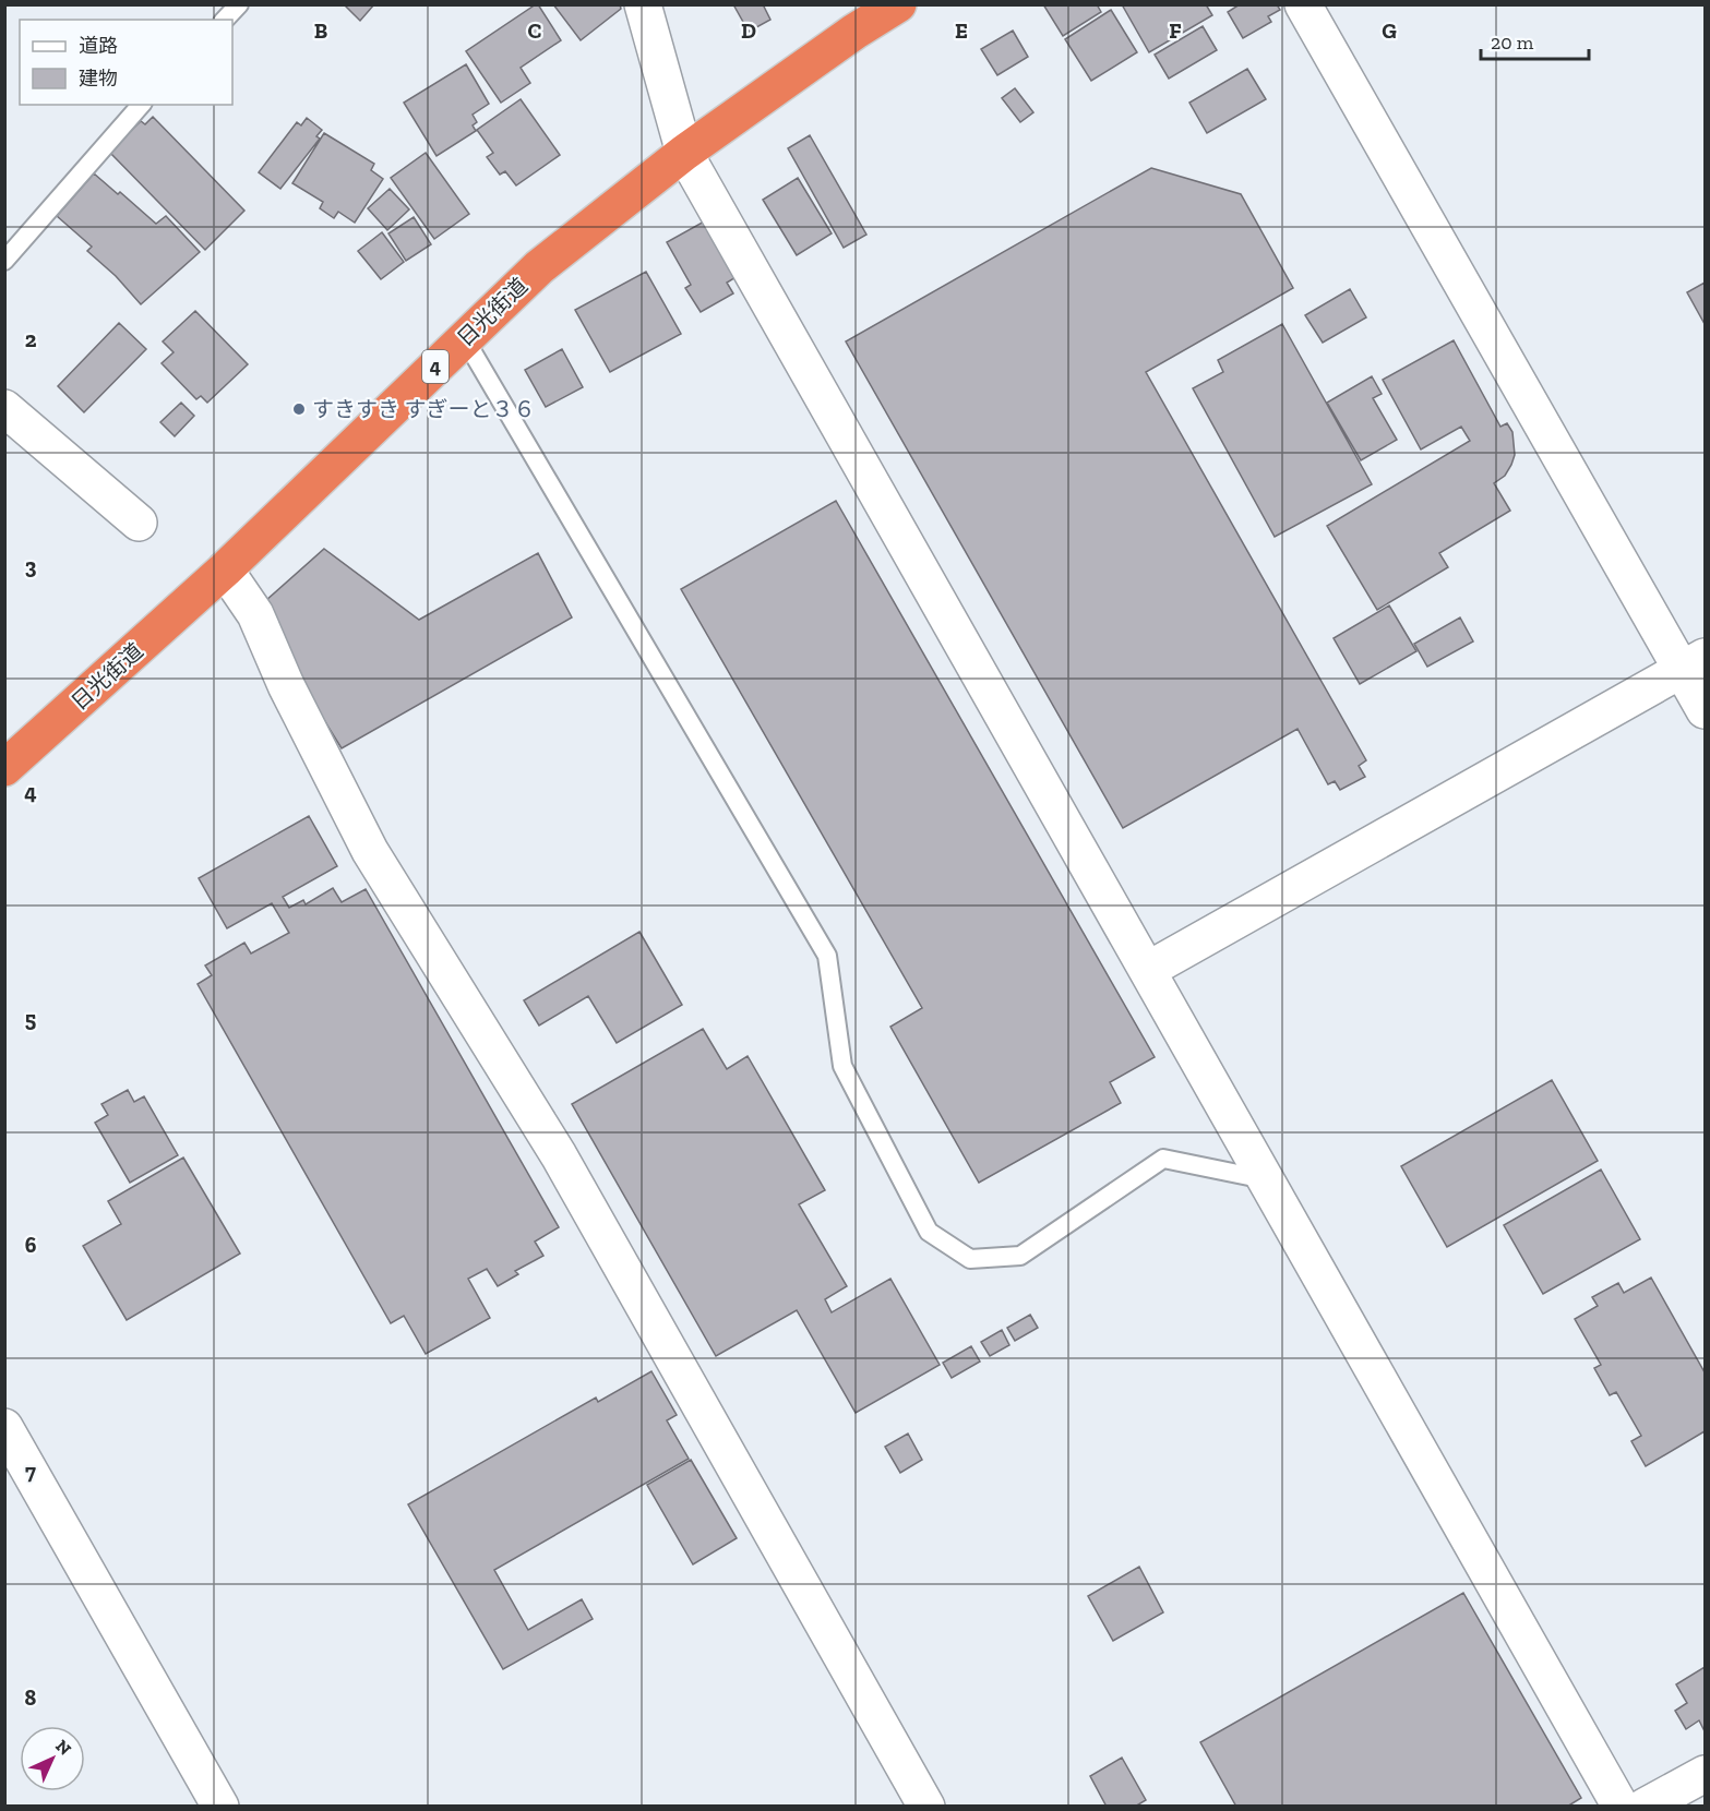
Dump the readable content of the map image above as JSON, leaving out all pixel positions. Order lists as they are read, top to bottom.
{
  "streets": {
    "highway": ["日光街道", "4"]
  },
  "places": ["すきすき すぎーと３６"],
  "legend": ["道路", "建物"],
  "scale_bar": "20 m",
  "north": "top right",
  "grid": {
    "columns": [
      "B",
      "C",
      "D",
      "E",
      "F",
      "G"
    ],
    "rows": [
      "2",
      "3",
      "4",
      "5",
      "6",
      "7",
      "8"
    ]
  }
}
